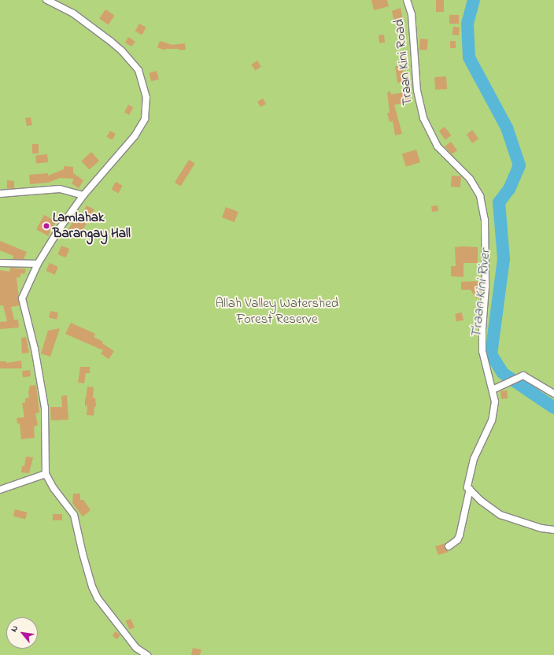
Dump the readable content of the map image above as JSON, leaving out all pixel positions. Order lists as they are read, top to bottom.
{
  "streets": {
    "street": ["Traan Kini Road"]
  },
  "water": ["T'raan Kini River"],
  "parks": ["Allah Valley Watershed Forest Reserve"],
  "places": ["Lamlahak Barangay Hall"],
  "north": "top left"
}
